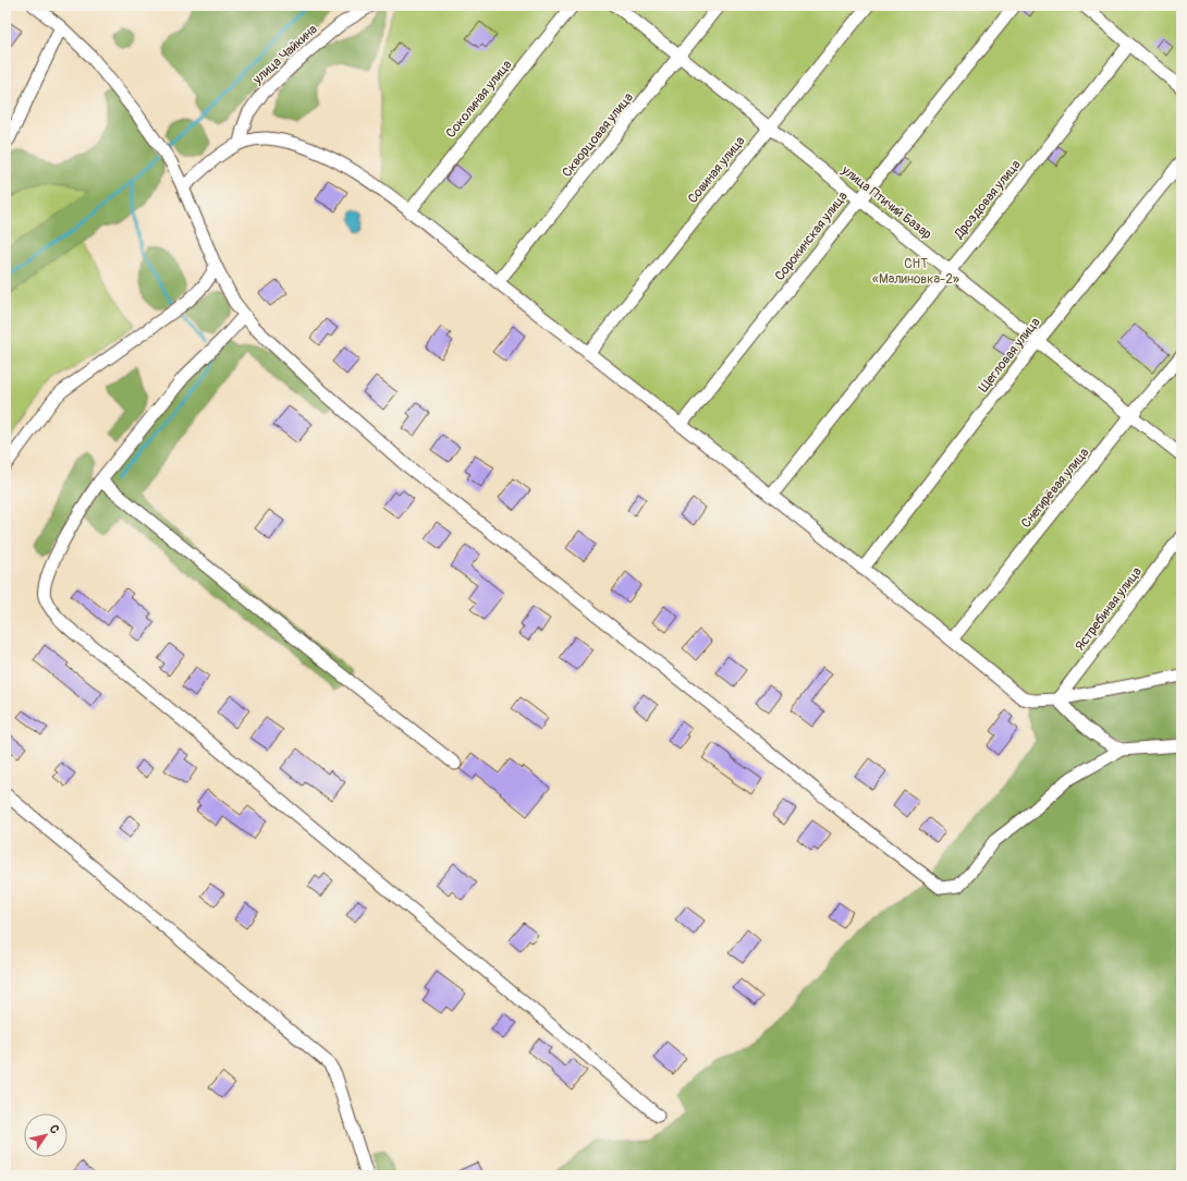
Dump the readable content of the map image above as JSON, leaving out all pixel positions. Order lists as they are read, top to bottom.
{
  "streets": {
    "street": [
      "улица Чайкина",
      "Соколиная улица",
      "Скворцовая улица",
      "Совиная улица",
      "Дроздовая улица",
      "улица Птичий Базар",
      "Сорокинская улица",
      "Щегловая улица",
      "Снегирёвая улица",
      "Ястребиная улица"
    ]
  },
  "crossings": [
    ["Скворцовая улица", "улица Птичий Базар"],
    ["Совиная улица", "улица Птичий Базар"],
    ["Дроздовая улица", "улица Птичий Базар"],
    ["улица Птичий Базар", "Сорокинская улица"],
    ["улица Птичий Базар", "Щегловая улица"],
    ["улица Птичий Базар", "Снегирёвая улица"]
  ],
  "parks": ["СНТ «Малиновка-2»"],
  "north": "top right"
}
